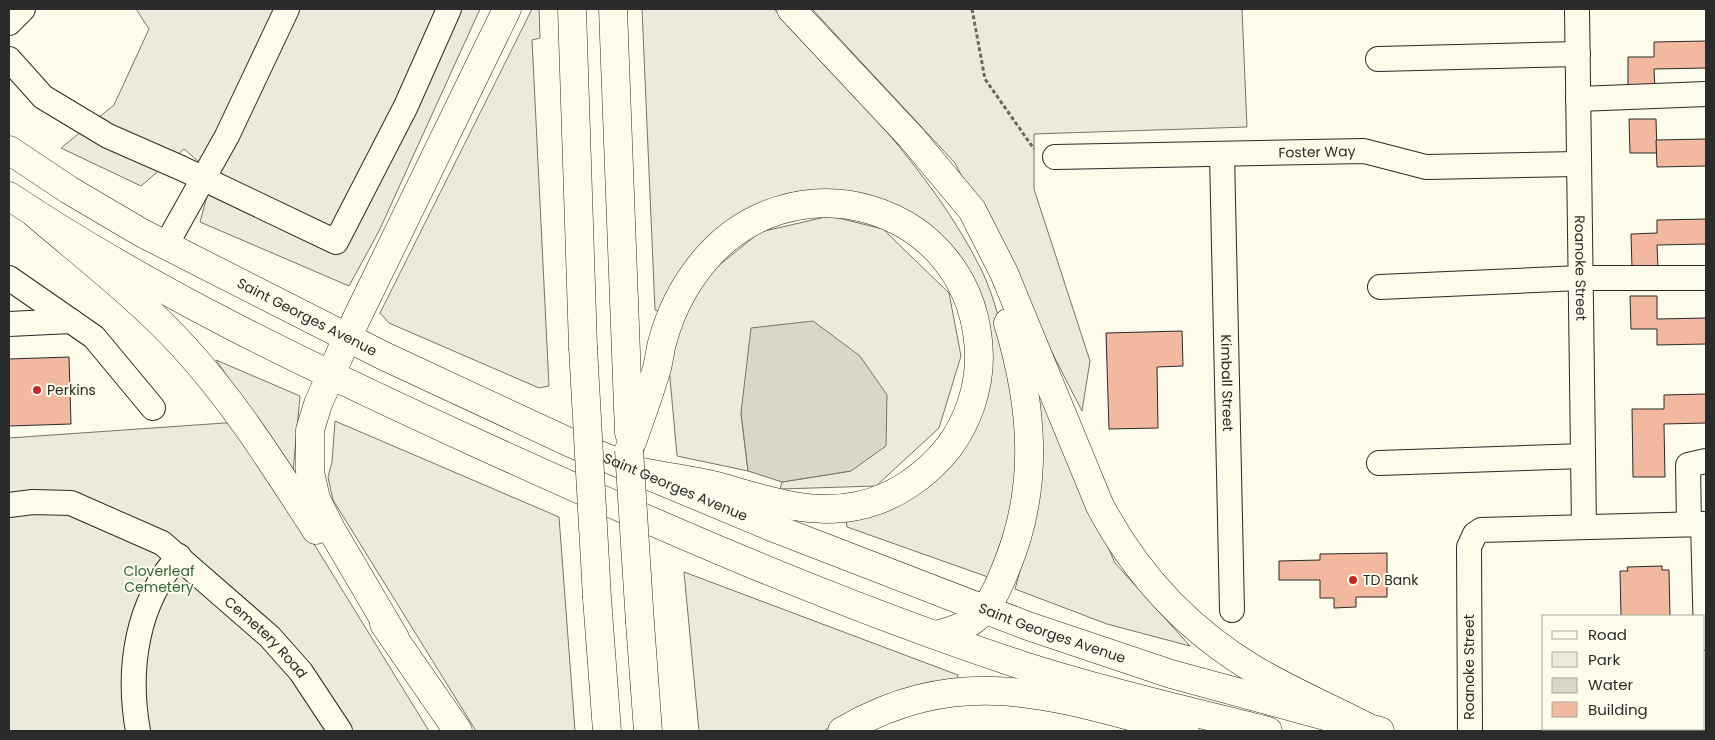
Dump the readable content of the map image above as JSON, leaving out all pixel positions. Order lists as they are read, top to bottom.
{
  "streets": {
    "main road": ["Saint Georges Avenue"],
    "street": [
      "Foster Way",
      "Roanoke Street",
      "Kimball Street",
      "Cemetery Road"
    ]
  },
  "crossings": [
    ["Foster Way", "Roanoke Street"],
    ["Foster Way", "Kimball Street"]
  ],
  "parks": ["Cloverleaf Cemetery"],
  "places": ["Perkins", "TD Bank"],
  "legend": [
    "Road",
    "Park",
    "Water",
    "Building"
  ]
}
